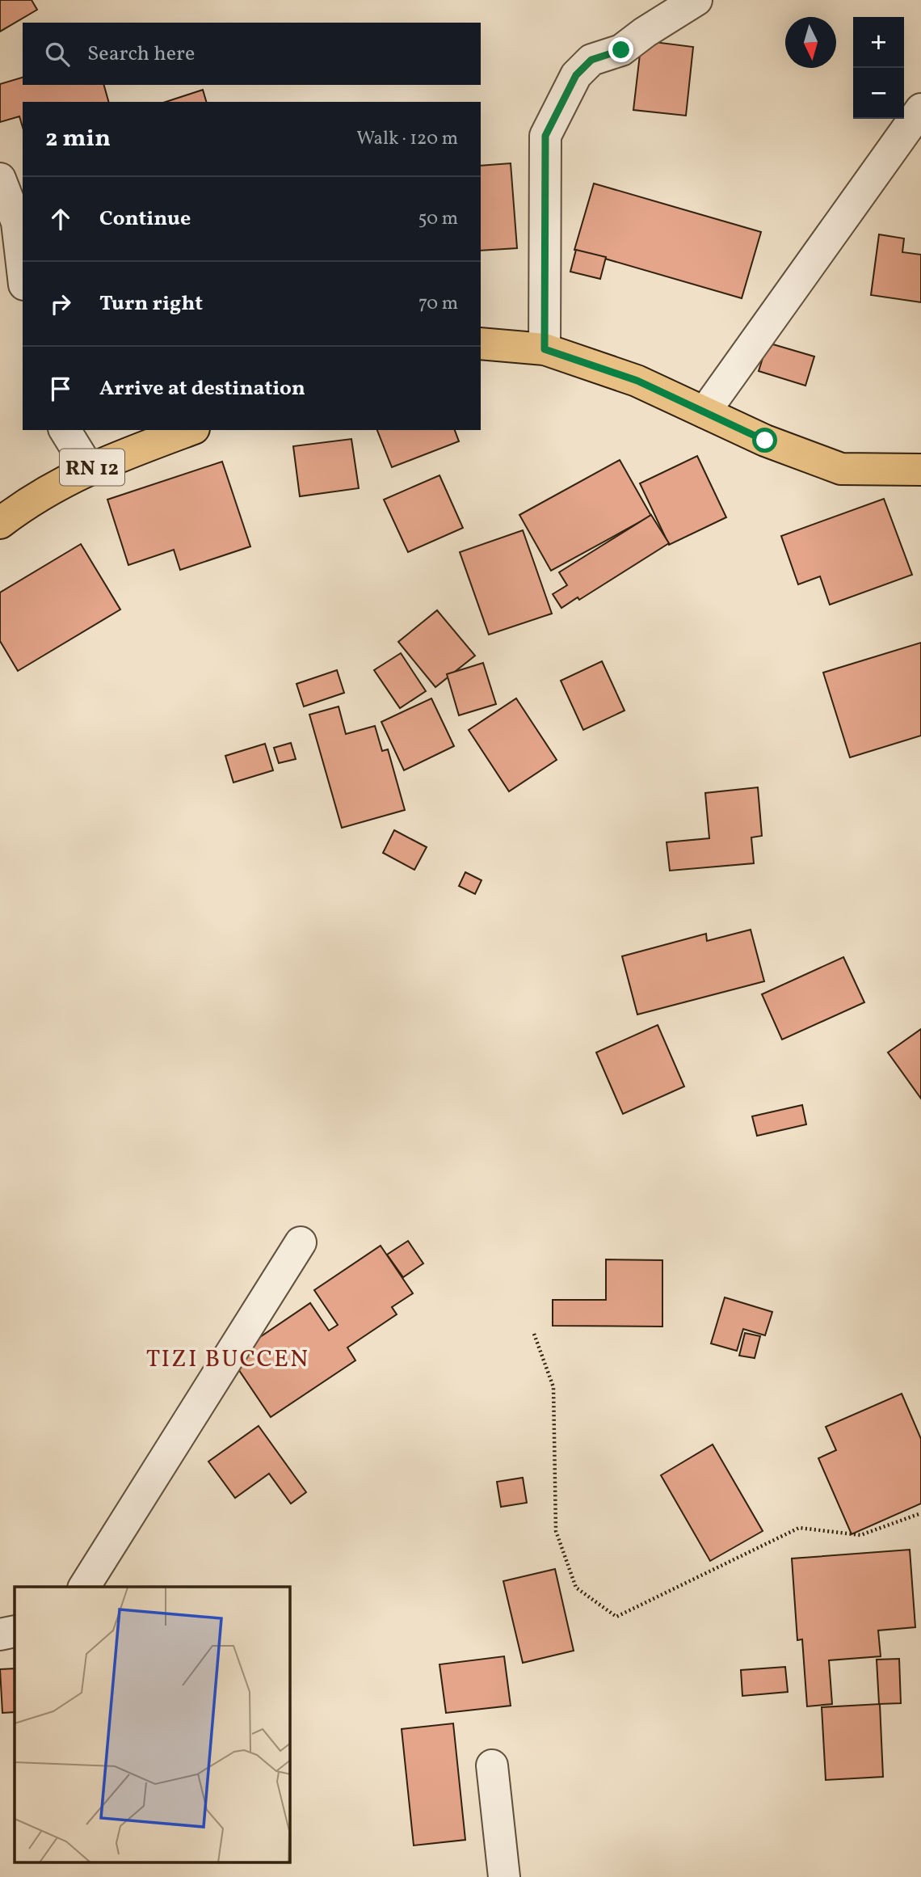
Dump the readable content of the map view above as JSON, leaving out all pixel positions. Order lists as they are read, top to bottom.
{
  "streets": {
    "main road": ["RN 12"]
  },
  "districts": ["TIZI BUCCEN"],
  "north": "bottom",
  "page": {
    "map_buttons": ["+", "−"],
    "search": "Search here",
    "heading": ["2 min", "Walk · 120 m"],
    "list": [
      ["Continue", "50 m"],
      ["Turn right", "70 m"],
      "Arrive at destination"
    ]
  }
}
